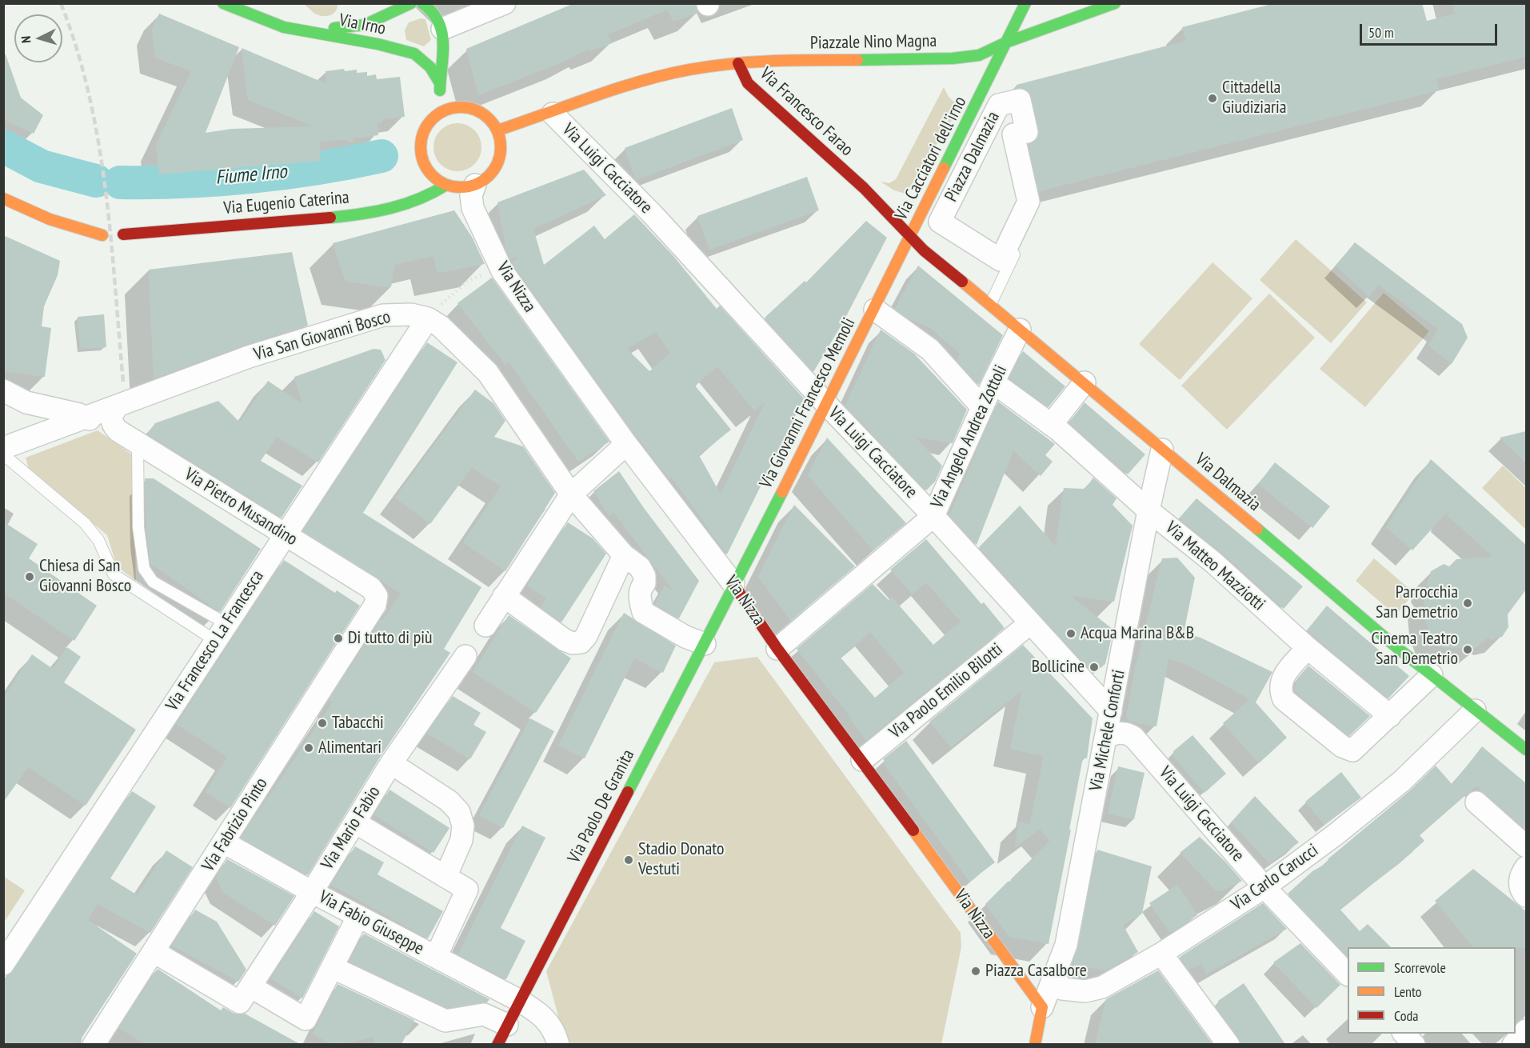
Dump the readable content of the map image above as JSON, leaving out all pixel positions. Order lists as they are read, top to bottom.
{
  "streets": {
    "main road": [
      "Via Irno",
      "Piazzale Nino Magna",
      "Via Francesco Farao",
      "Via Cacciatori dell'irno",
      "Via Eugenio Caterina",
      "Via Nizza",
      "Via Giovanni Francesco Memoli",
      "Via Dalmazia",
      "Via Paolo De Granita"
    ],
    "street": [
      "Piazza Dalmazia",
      "Via Luigi Cacciatore",
      "Via San Giovanni Bosco",
      "Via Angelo Andrea Zottoli",
      "Via Pietro Musandino",
      "Via Matteo Mazziotti",
      "Via Francesco La Francesca",
      "Via Paolo Emilio Bilotti",
      "Via Michele Conforti",
      "Via Fabrizio Pinto",
      "Via Mario Fabio",
      "Via Carlo Carucci",
      "Via Fabio Giuseppe"
    ]
  },
  "crossings": [
    ["Piazzale Nino Magna", "Via Francesco Farao"],
    ["Piazzale Nino Magna", "Via Cacciatori dell'irno"],
    ["Via Francesco Farao", "Piazza Dalmazia"],
    ["Via Francesco Farao", "Via Cacciatori dell'irno"],
    ["Via Francesco Farao", "Via Luigi Cacciatore"],
    ["Via Francesco Farao", "Via Eugenio Caterina"],
    ["Via Francesco Farao", "Via Nizza"],
    ["Via Francesco Farao", "Via Giovanni Francesco Memoli"],
    ["Via Francesco Farao", "Via Dalmazia"],
    ["Piazza Dalmazia", "Via Cacciatori dell'irno"],
    ["Piazza Dalmazia", "Via Giovanni Francesco Memoli"],
    ["Piazza Dalmazia", "Via Dalmazia"],
    ["Via Cacciatori dell'irno", "Via Giovanni Francesco Memoli"],
    ["Via Cacciatori dell'irno", "Via Dalmazia"],
    ["Via Luigi Cacciatore", "Via Giovanni Francesco Memoli"],
    ["Via Luigi Cacciatore", "Via Angelo Andrea Zottoli"],
    ["Via Luigi Cacciatore", "Via Paolo Emilio Bilotti"],
    ["Via Luigi Cacciatore", "Via Michele Conforti"],
    ["Via Luigi Cacciatore", "Via Carlo Carucci"],
    ["Via Eugenio Caterina", "Via Nizza"],
    ["Via Nizza", "Via Giovanni Francesco Memoli"],
    ["Via Nizza", "Via Angelo Andrea Zottoli"],
    ["Via Nizza", "Via Paolo Emilio Bilotti"],
    ["Via Nizza", "Via Michele Conforti"],
    ["Via Nizza", "Via Paolo De Granita"],
    ["Via San Giovanni Bosco", "Via Pietro Musandino"],
    ["Via San Giovanni Bosco", "Via Francesco La Francesca"],
    ["Via San Giovanni Bosco", "Via Paolo De Granita"],
    ["Via Giovanni Francesco Memoli", "Via Dalmazia"],
    ["Via Giovanni Francesco Memoli", "Via Paolo De Granita"],
    ["Via Angelo Andrea Zottoli", "Via Dalmazia"],
    ["Via Angelo Andrea Zottoli", "Via Matteo Mazziotti"],
    ["Via Dalmazia", "Via Michele Conforti"],
    ["Via Dalmazia", "Via Carlo Carucci"],
    ["Via Pietro Musandino", "Via Francesco La Francesca"],
    ["Via Pietro Musandino", "Via Fabrizio Pinto"],
    ["Via Matteo Mazziotti", "Via Michele Conforti"],
    ["Via Michele Conforti", "Via Carlo Carucci"],
    ["Via Paolo De Granita", "Via Fabio Giuseppe"],
    ["Via Fabrizio Pinto", "Via Fabio Giuseppe"],
    ["Via Mario Fabio", "Via Fabio Giuseppe"]
  ],
  "water": ["Fiume Irno"],
  "places": [
    "Cittadella Giudiziaria",
    "Chiesa di San Giovanni Bosco",
    "Parrocchia San Demetrio",
    "Acqua Marina B&B",
    "Di tutto di più",
    "Cinema Teatro San Demetrio",
    "Bollicine",
    "Tabacchi",
    "Alimentari",
    "Stadio Donato Vestuti",
    "Piazza Casalbore"
  ],
  "legend": ["Scorrevole", "Lento", "Coda"],
  "scale_bar": "50 m",
  "north": "left"
}
